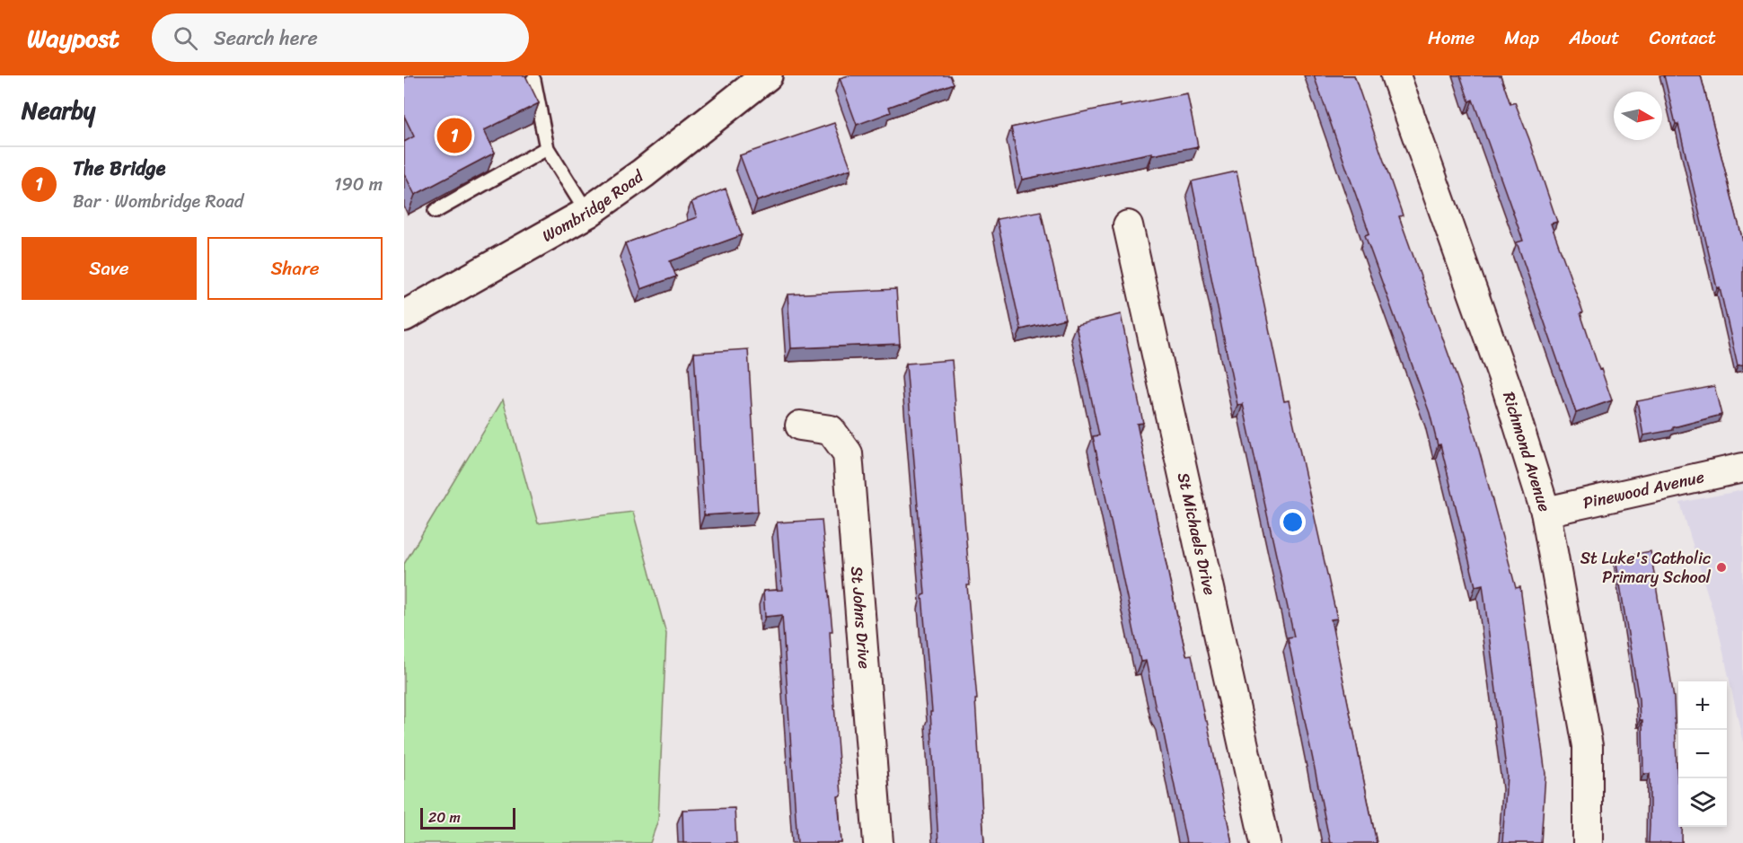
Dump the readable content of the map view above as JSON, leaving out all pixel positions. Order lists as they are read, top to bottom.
{
  "streets": {
    "street": [
      "Wombridge Road",
      "Richmond Avenue",
      "Pinewood Avenue",
      "St Michaels Drive",
      "St Johns Drive"
    ]
  },
  "crossings": [
    ["Richmond Avenue", "Pinewood Avenue"]
  ],
  "places": ["St Luke's Catholic Primary School"],
  "scale_bar": "20 m",
  "north": "right",
  "page": {
    "header": "Waypost",
    "search": "Search here",
    "nav": [
      "Home",
      "Map",
      "About",
      "Contact"
    ],
    "heading": "Nearby",
    "pins": "1",
    "list": [
      {
        "mark": "1",
        "name": "The Bridge",
        "note": "Bar · Wombridge Road",
        "value": "190 m"
      }
    ],
    "buttons": ["Save", "Share"],
    "map_buttons": ["+", "−"],
    "scale": "20 m"
  }
}
